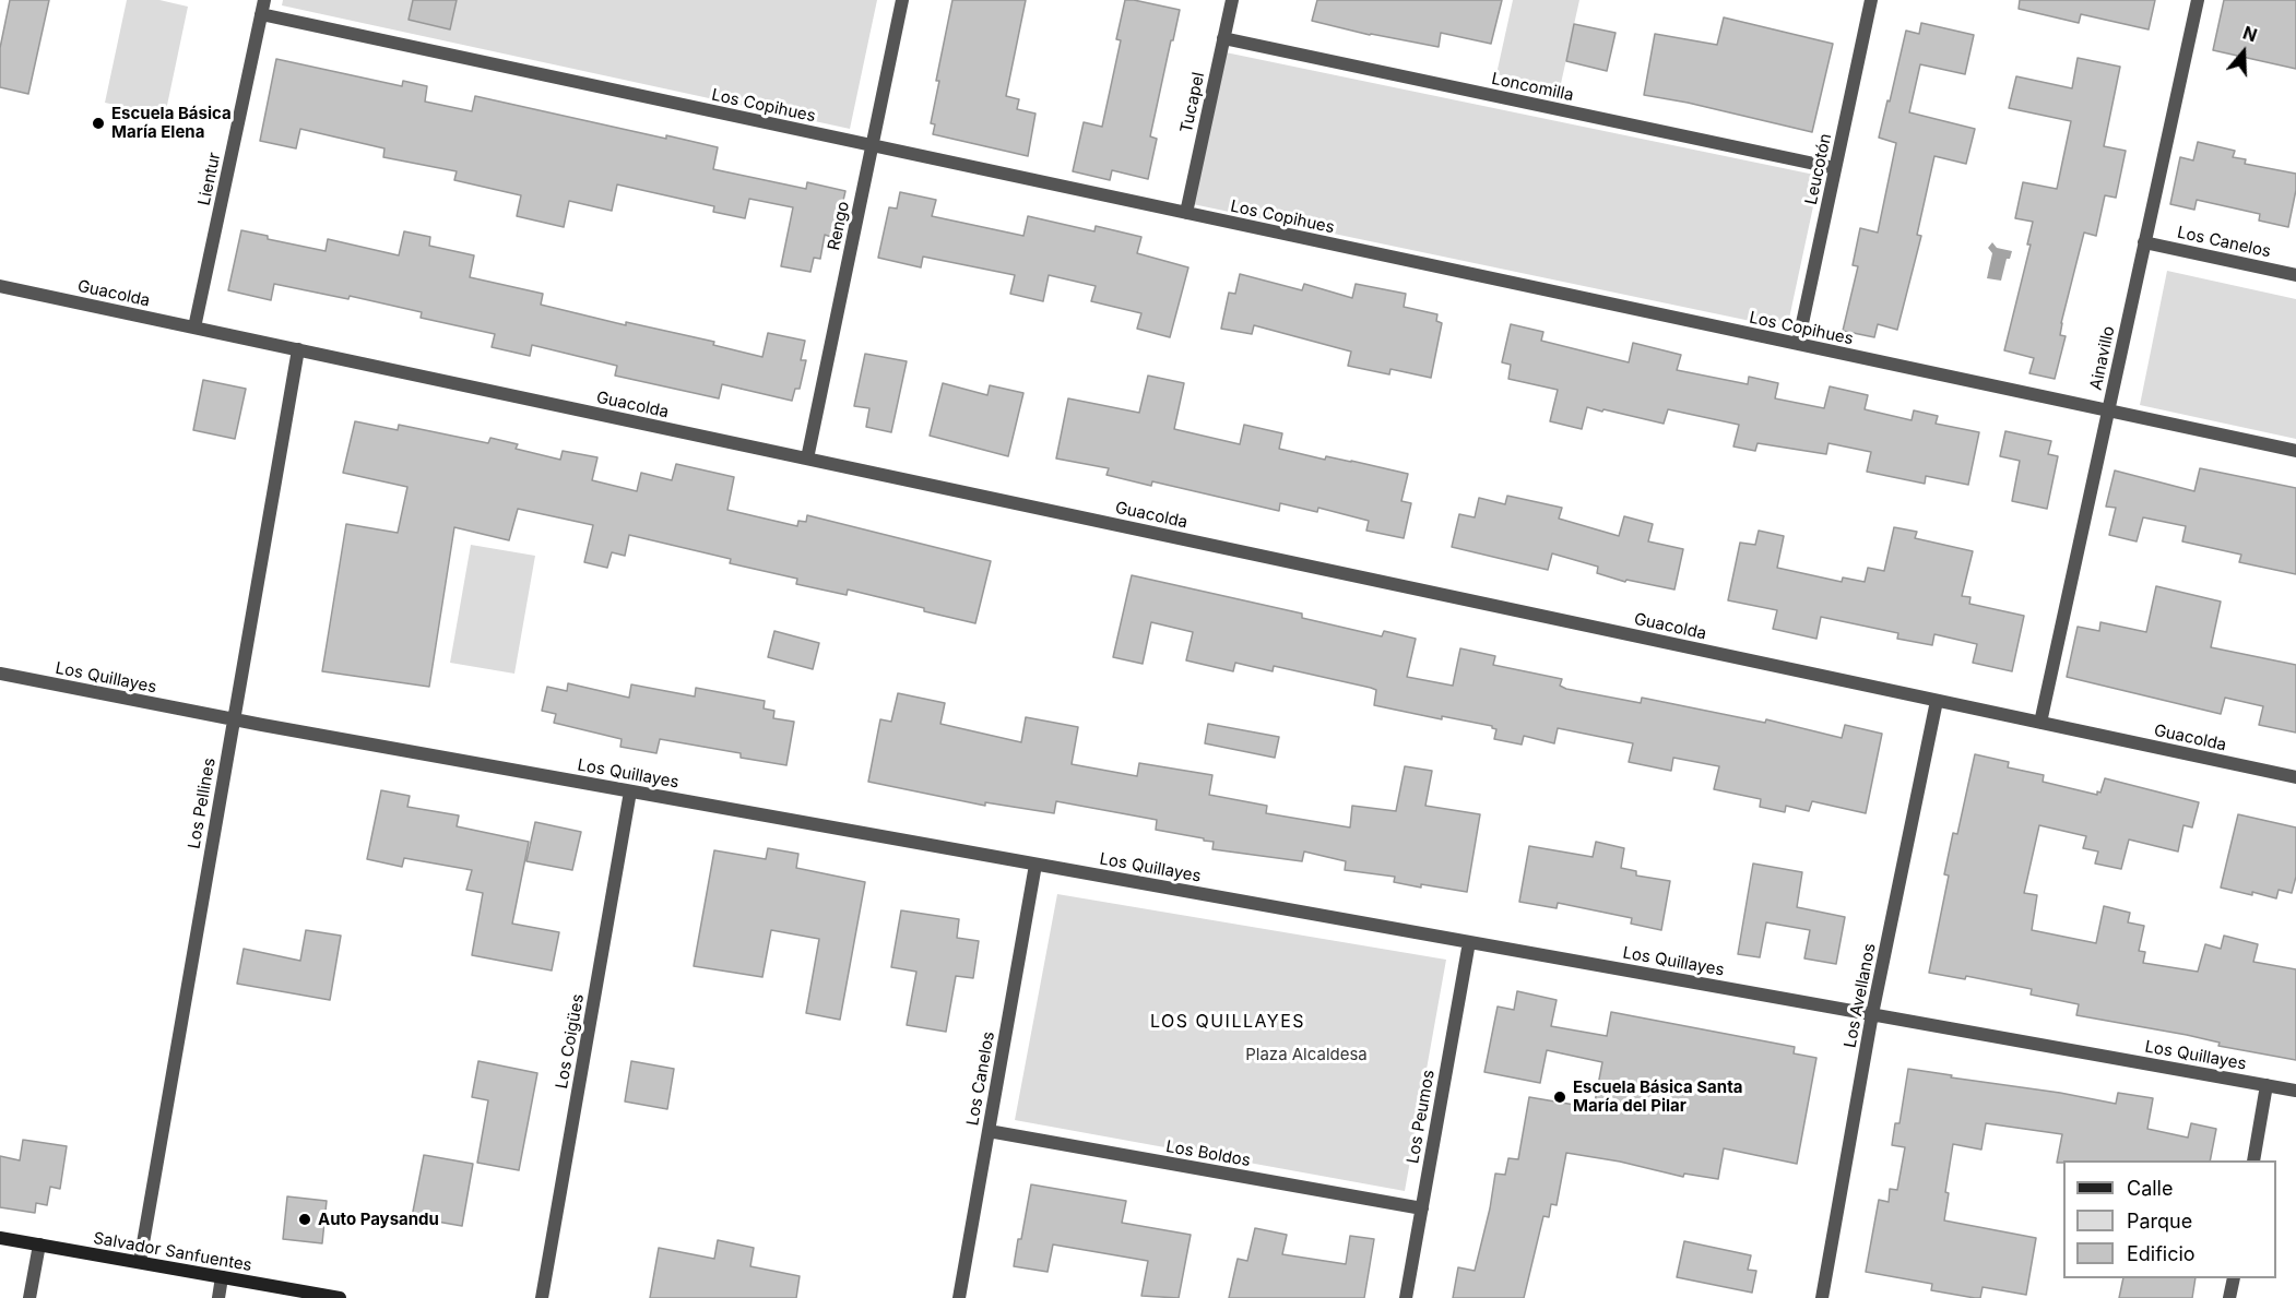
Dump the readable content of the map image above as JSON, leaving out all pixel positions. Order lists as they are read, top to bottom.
{
  "streets": {
    "street": [
      "Loncomilla",
      "Tucapel",
      "Los Copihues",
      "Leucotón",
      "Lientur",
      "Rengo",
      "Los Canelos",
      "Guacolda",
      "Ainavillo",
      "Los Quillayes",
      "Los Pellines",
      "Los Avellanos",
      "Los Coigües",
      "Los Peumos",
      "Los Boldos",
      "Salvador Sanfuentes"
    ]
  },
  "crossings": [
    ["Loncomilla", "Tucapel"],
    ["Loncomilla", "Leucotón"],
    ["Tucapel", "Los Copihues"],
    ["Los Copihues", "Leucotón"],
    ["Los Copihues", "Lientur"],
    ["Los Copihues", "Rengo"],
    ["Los Copihues", "Ainavillo"],
    ["Lientur", "Guacolda"],
    ["Rengo", "Guacolda"],
    ["Los Canelos", "Ainavillo"],
    ["Los Canelos", "Los Quillayes"],
    ["Los Canelos", "Los Boldos"],
    ["Guacolda", "Ainavillo"],
    ["Guacolda", "Los Pellines"],
    ["Guacolda", "Los Avellanos"],
    ["Los Quillayes", "Los Pellines"],
    ["Los Quillayes", "Los Avellanos"],
    ["Los Quillayes", "Los Coigües"],
    ["Los Quillayes", "Los Peumos"],
    ["Los Pellines", "Salvador Sanfuentes"],
    ["Los Peumos", "Los Boldos"]
  ],
  "districts": ["LOS QUILLAYES"],
  "parks": ["Plaza Alcaldesa"],
  "places": ["Escuela Básica María Elena", "Escuela Básica Santa María del Pilar", "Auto Paysandu"],
  "legend": ["Calle", "Parque", "Edificio"],
  "north": "top"
}
